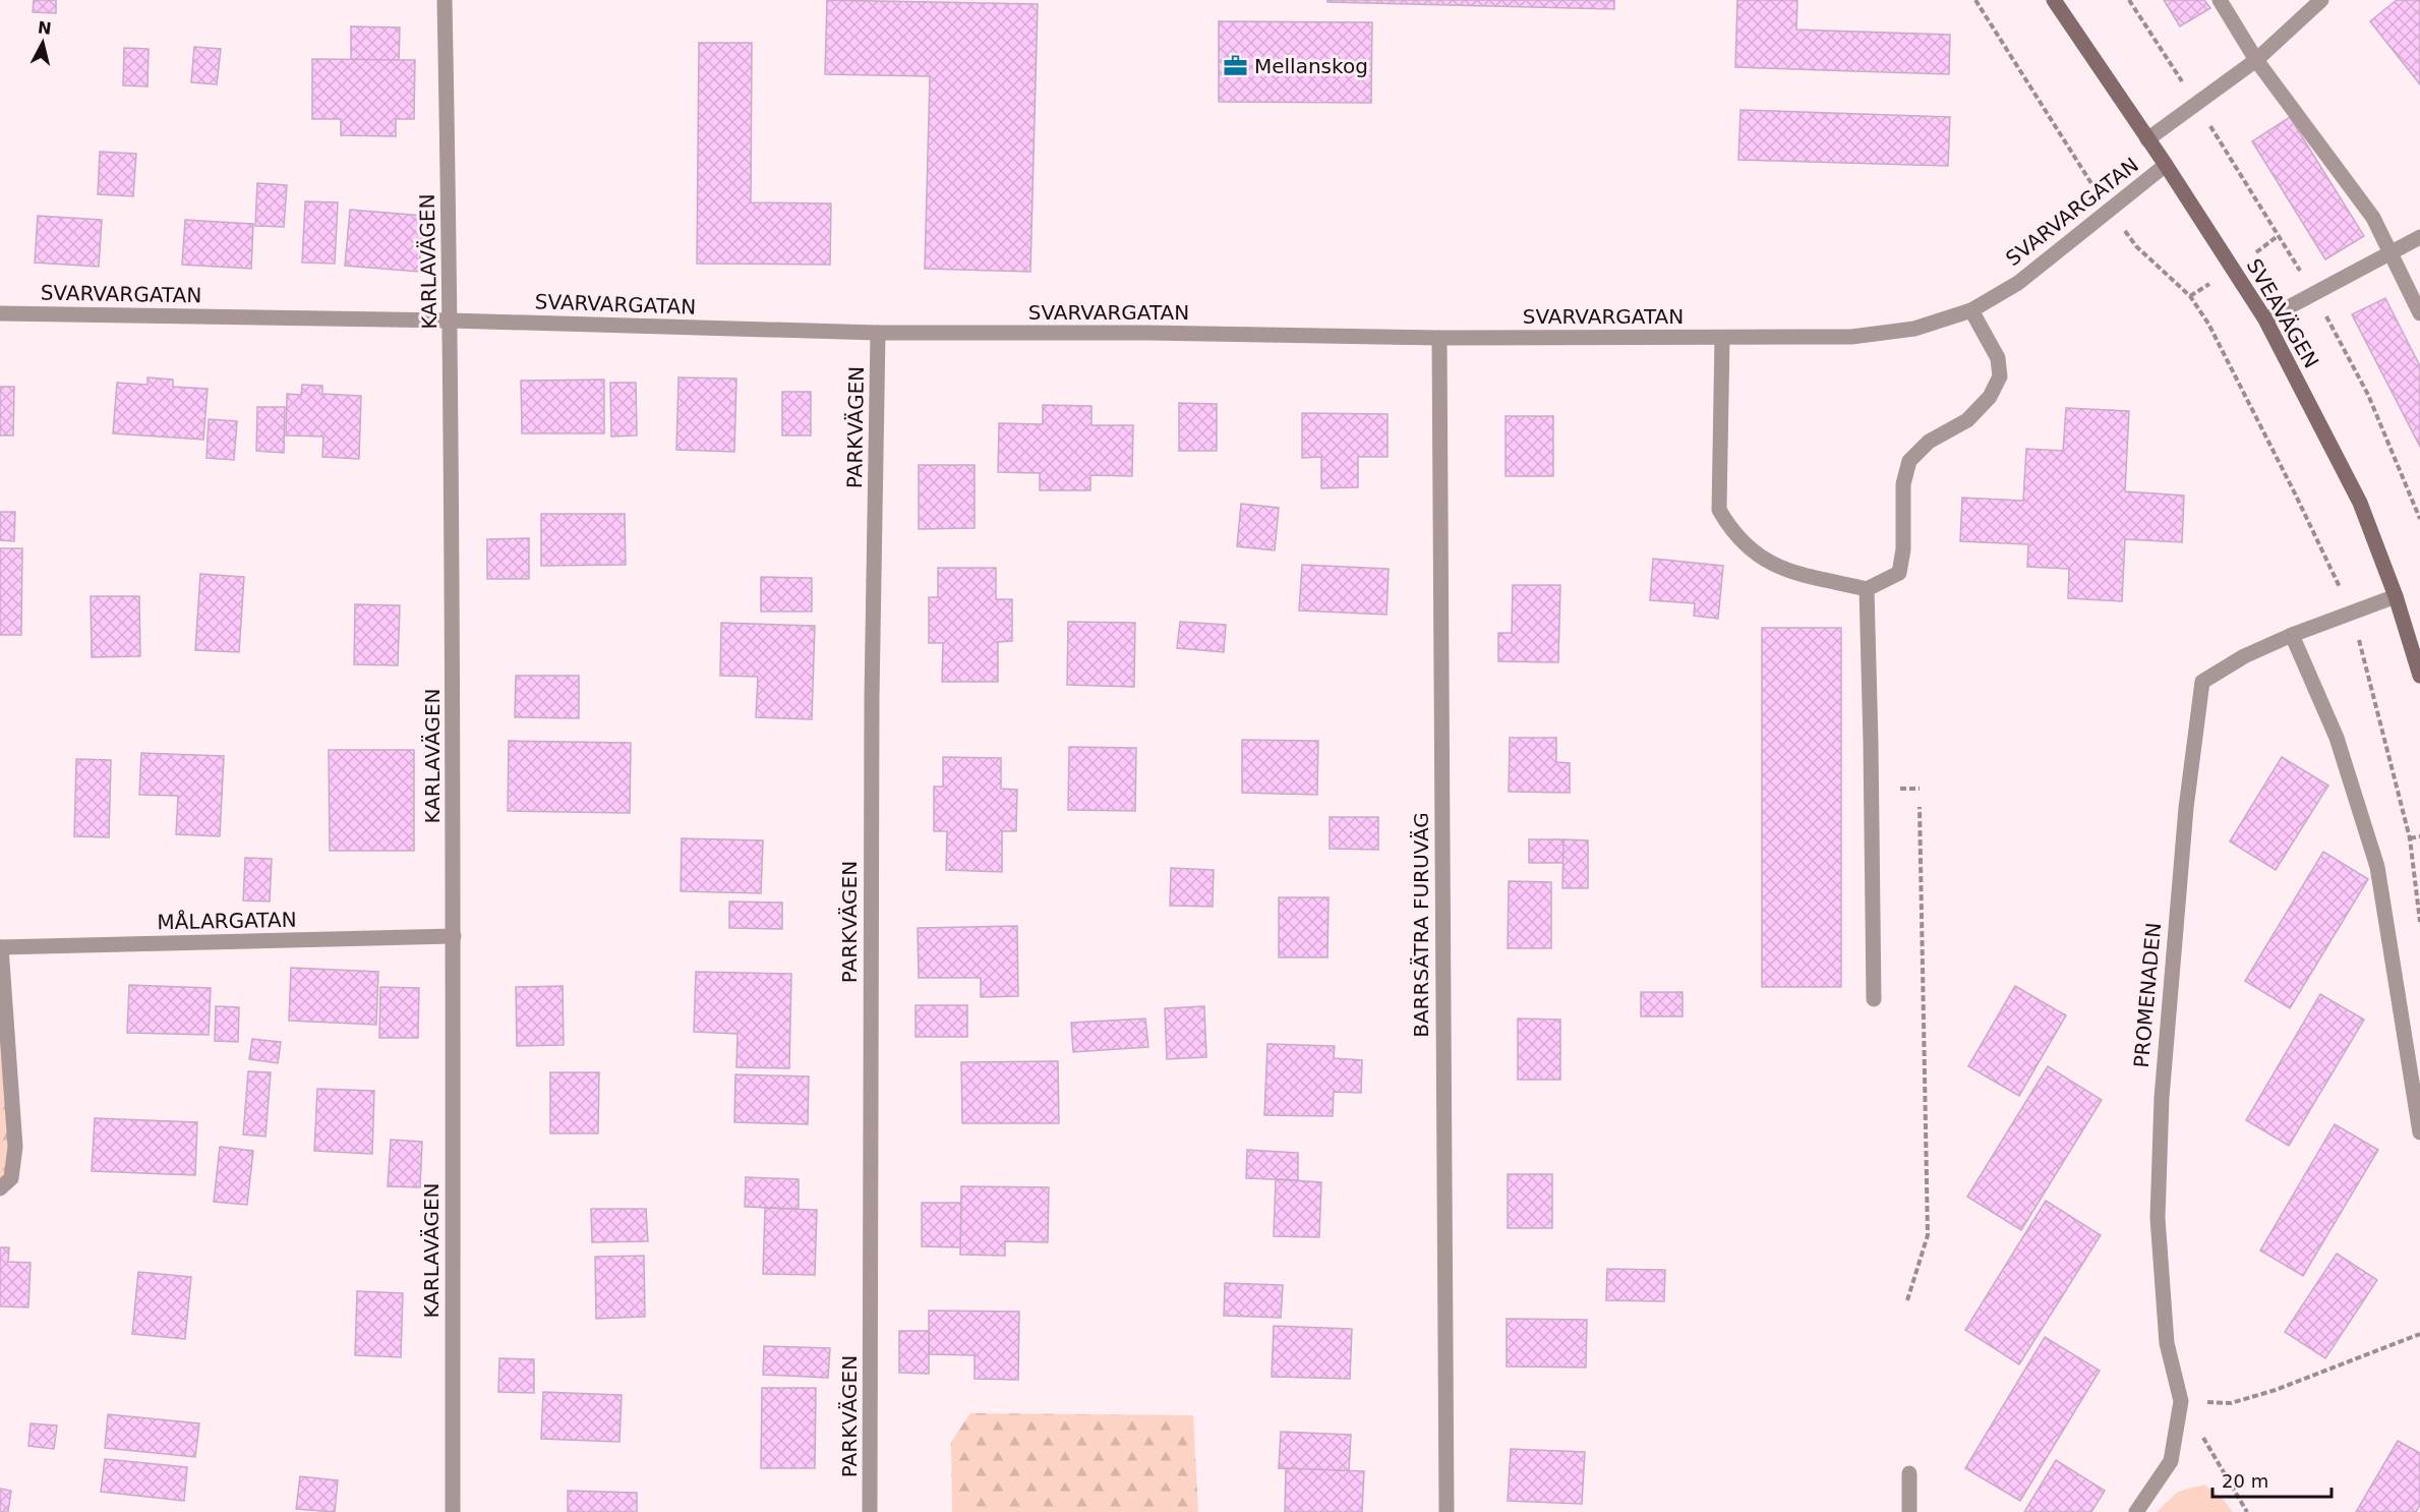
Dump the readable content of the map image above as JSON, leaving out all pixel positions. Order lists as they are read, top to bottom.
{
  "streets": {
    "main road": ["SVEAVÄGEN"],
    "street": [
      "SVARVARGATAN",
      "KARLAVÄGEN",
      "PARKVÄGEN",
      "MÅLARGATAN",
      "BARRSÄTRA FURUVÄG",
      "PROMENADEN"
    ]
  },
  "crossings": [
    ["SVARVARGATAN", "KARLAVÄGEN"],
    ["SVARVARGATAN", "SVEAVÄGEN"],
    ["SVARVARGATAN", "PARKVÄGEN"],
    ["SVARVARGATAN", "BARRSÄTRA FURUVÄG"],
    ["KARLAVÄGEN", "MÅLARGATAN"],
    ["SVEAVÄGEN", "PROMENADEN"]
  ],
  "places": {
    "office": ["Mellanskog"]
  },
  "scale_bar": "20 m",
  "north": "top"
}
